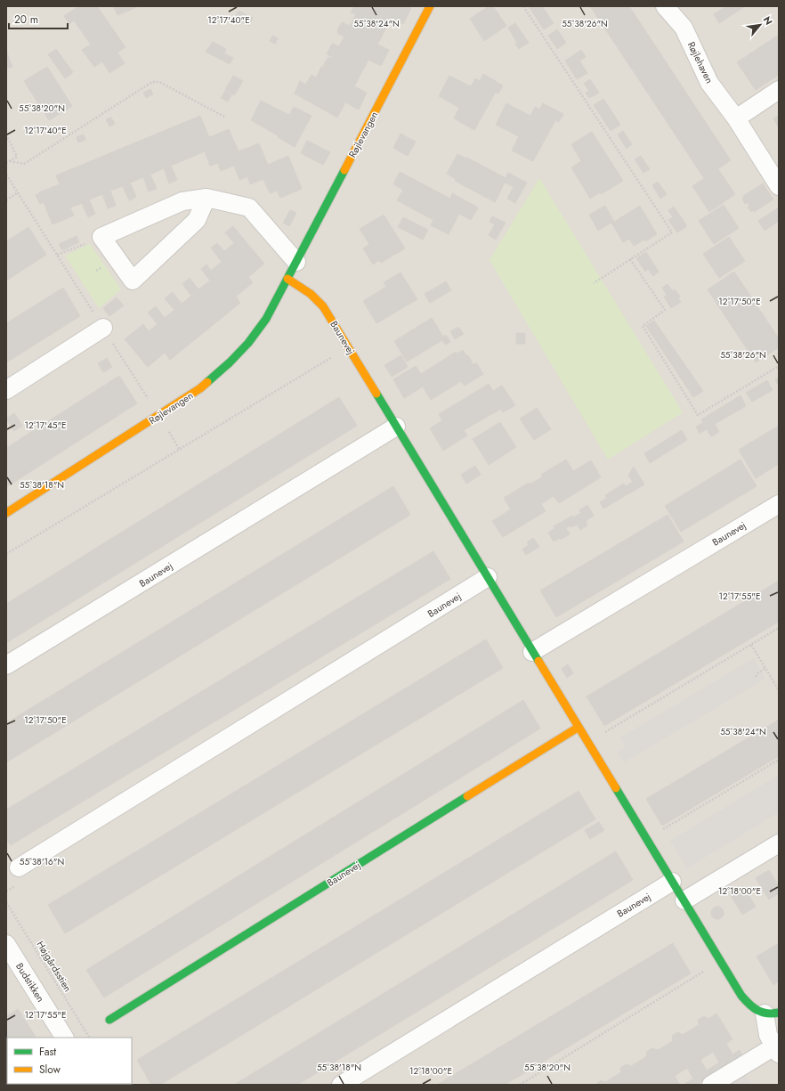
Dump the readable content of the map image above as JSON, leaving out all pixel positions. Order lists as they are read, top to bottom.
{
  "streets": {
    "street": [
      "Røjlehaven",
      "Røjlevangen",
      "Baunevej",
      "Budstikken"
    ],
    "path": ["Højgårdsstien"]
  },
  "crossings": [
    ["Røjlevangen", "Baunevej"]
  ],
  "legend": ["Fast", "Slow"],
  "scale_bar": "20 m",
  "north": "top right",
  "coordinates": [
    "12°17'40\"E",
    "55°38'24\"N",
    "55°38'26\"N",
    "55°38'20\"N",
    "12°17'50\"E",
    "12°17'45\"E",
    "55°38'18\"N",
    "12°17'55\"E",
    "55°38'16\"N",
    "12°18'00\"E"
  ]
}
